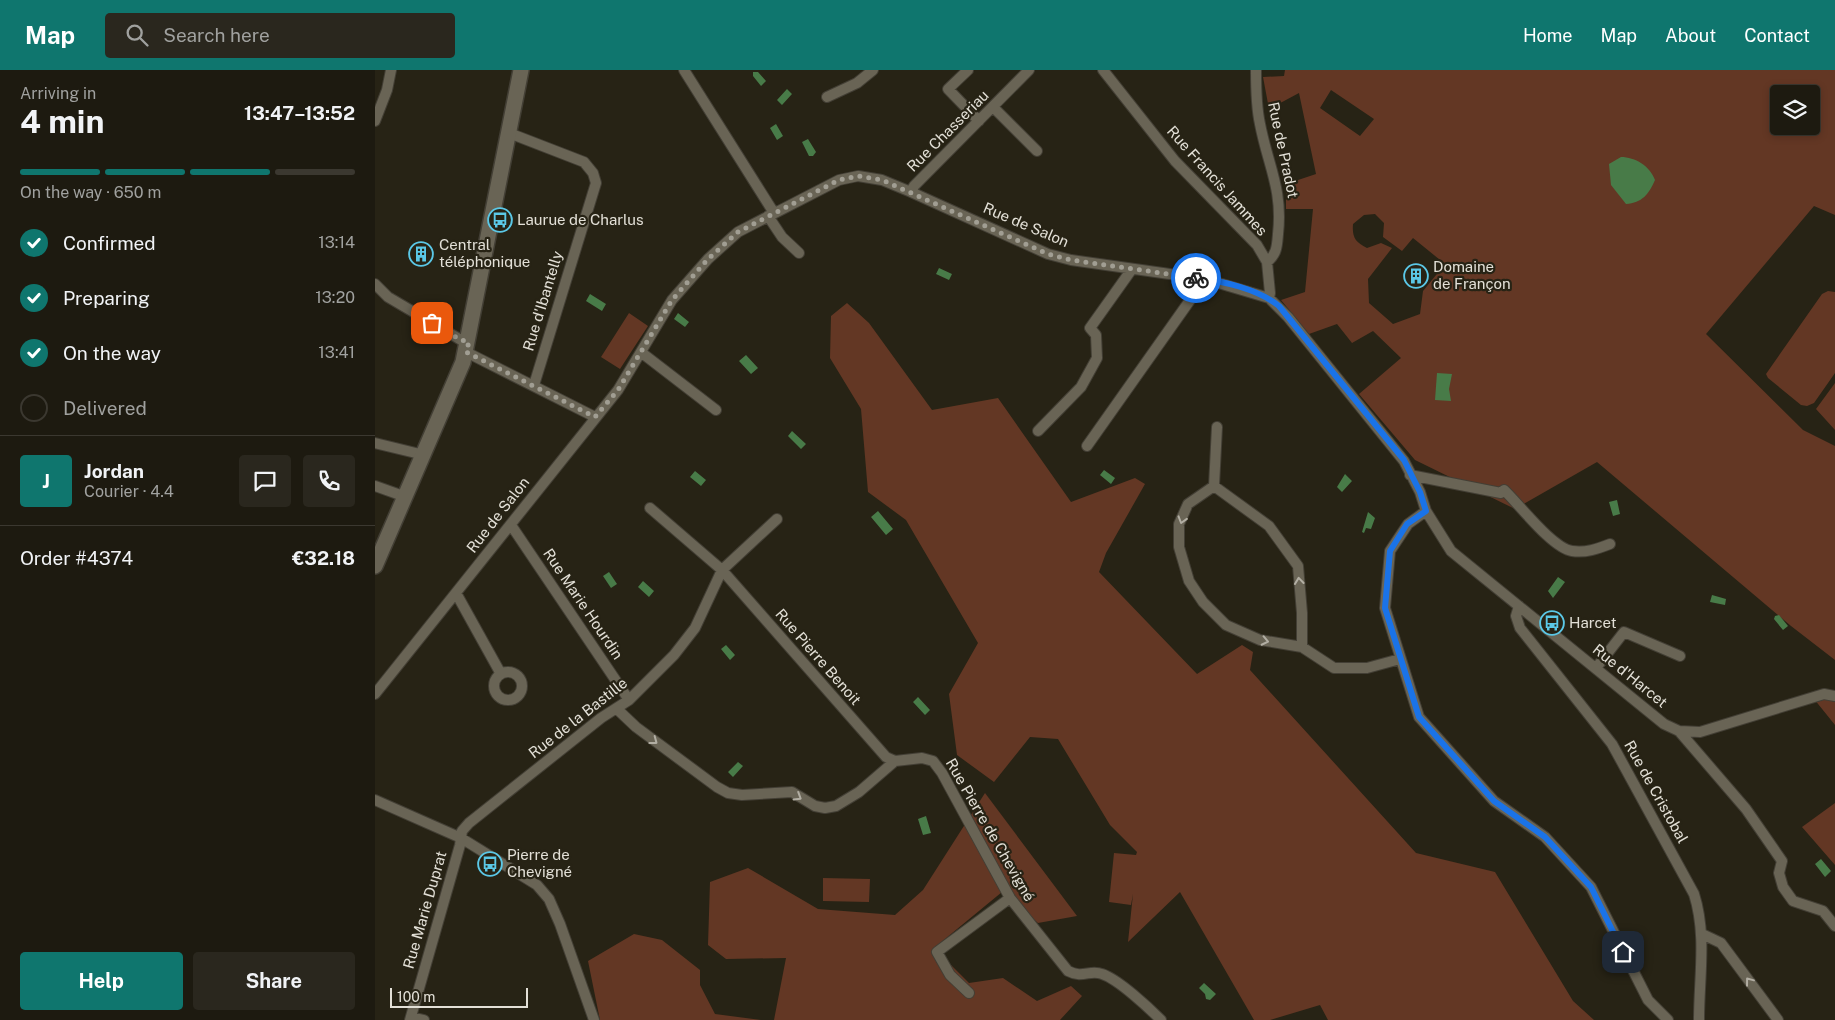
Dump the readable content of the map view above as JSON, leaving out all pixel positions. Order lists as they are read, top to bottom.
{
  "streets": {
    "street": [
      "Rue Chasseriau",
      "Rue de Pradot",
      "Rue Francis Jammes",
      "Rue de Salon",
      "Rue d'Ibantelly",
      "Rue Marie Hourdin",
      "Rue Pierre Benoit",
      "Rue d'Harcet",
      "Rue de la Bastille",
      "Rue de Cristobal",
      "Rue Pierre de Chevigné",
      "Rue Marie Duprat"
    ]
  },
  "crossings": [
    ["Rue Chasseriau", "Rue de Salon"],
    ["Rue de Pradot", "Rue Francis Jammes"],
    ["Rue Francis Jammes", "Rue de Salon"],
    ["Rue de Salon", "Rue Marie Hourdin"],
    ["Rue de Salon", "Rue d'Harcet"],
    ["Rue Marie Hourdin", "Rue de la Bastille"],
    ["Rue Pierre Benoit", "Rue de la Bastille"],
    ["Rue Pierre Benoit", "Rue Pierre de Chevigné"],
    ["Rue d'Harcet", "Rue de Cristobal"],
    ["Rue de la Bastille", "Rue Marie Duprat"]
  ],
  "places": {
    "bus stop": ["Laurue de Charlus", "Harcet", "Pierre de Chevigné"],
    "building": ["Central téléphonique", "Domaine de Françon"]
  },
  "scale_bar": "100 m",
  "page": {
    "header": "Map",
    "search": "Search here",
    "nav": [
      "Home",
      "Map",
      "About",
      "Contact"
    ],
    "heading": ["4 min", "Arriving in", "13:47–13:52"],
    "panel": [
      "Jordan",
      "Courier · 4.4",
      "Order #4374",
      "€32.18"
    ],
    "bar": "On the way · 650 m",
    "list": [
      ["Confirmed", "13:14"],
      ["Preparing", "13:20"],
      ["On the way", "13:41"],
      "Delivered"
    ],
    "round": "J",
    "buttons": ["Help", "Share"],
    "scale": "100 m"
  }
}
